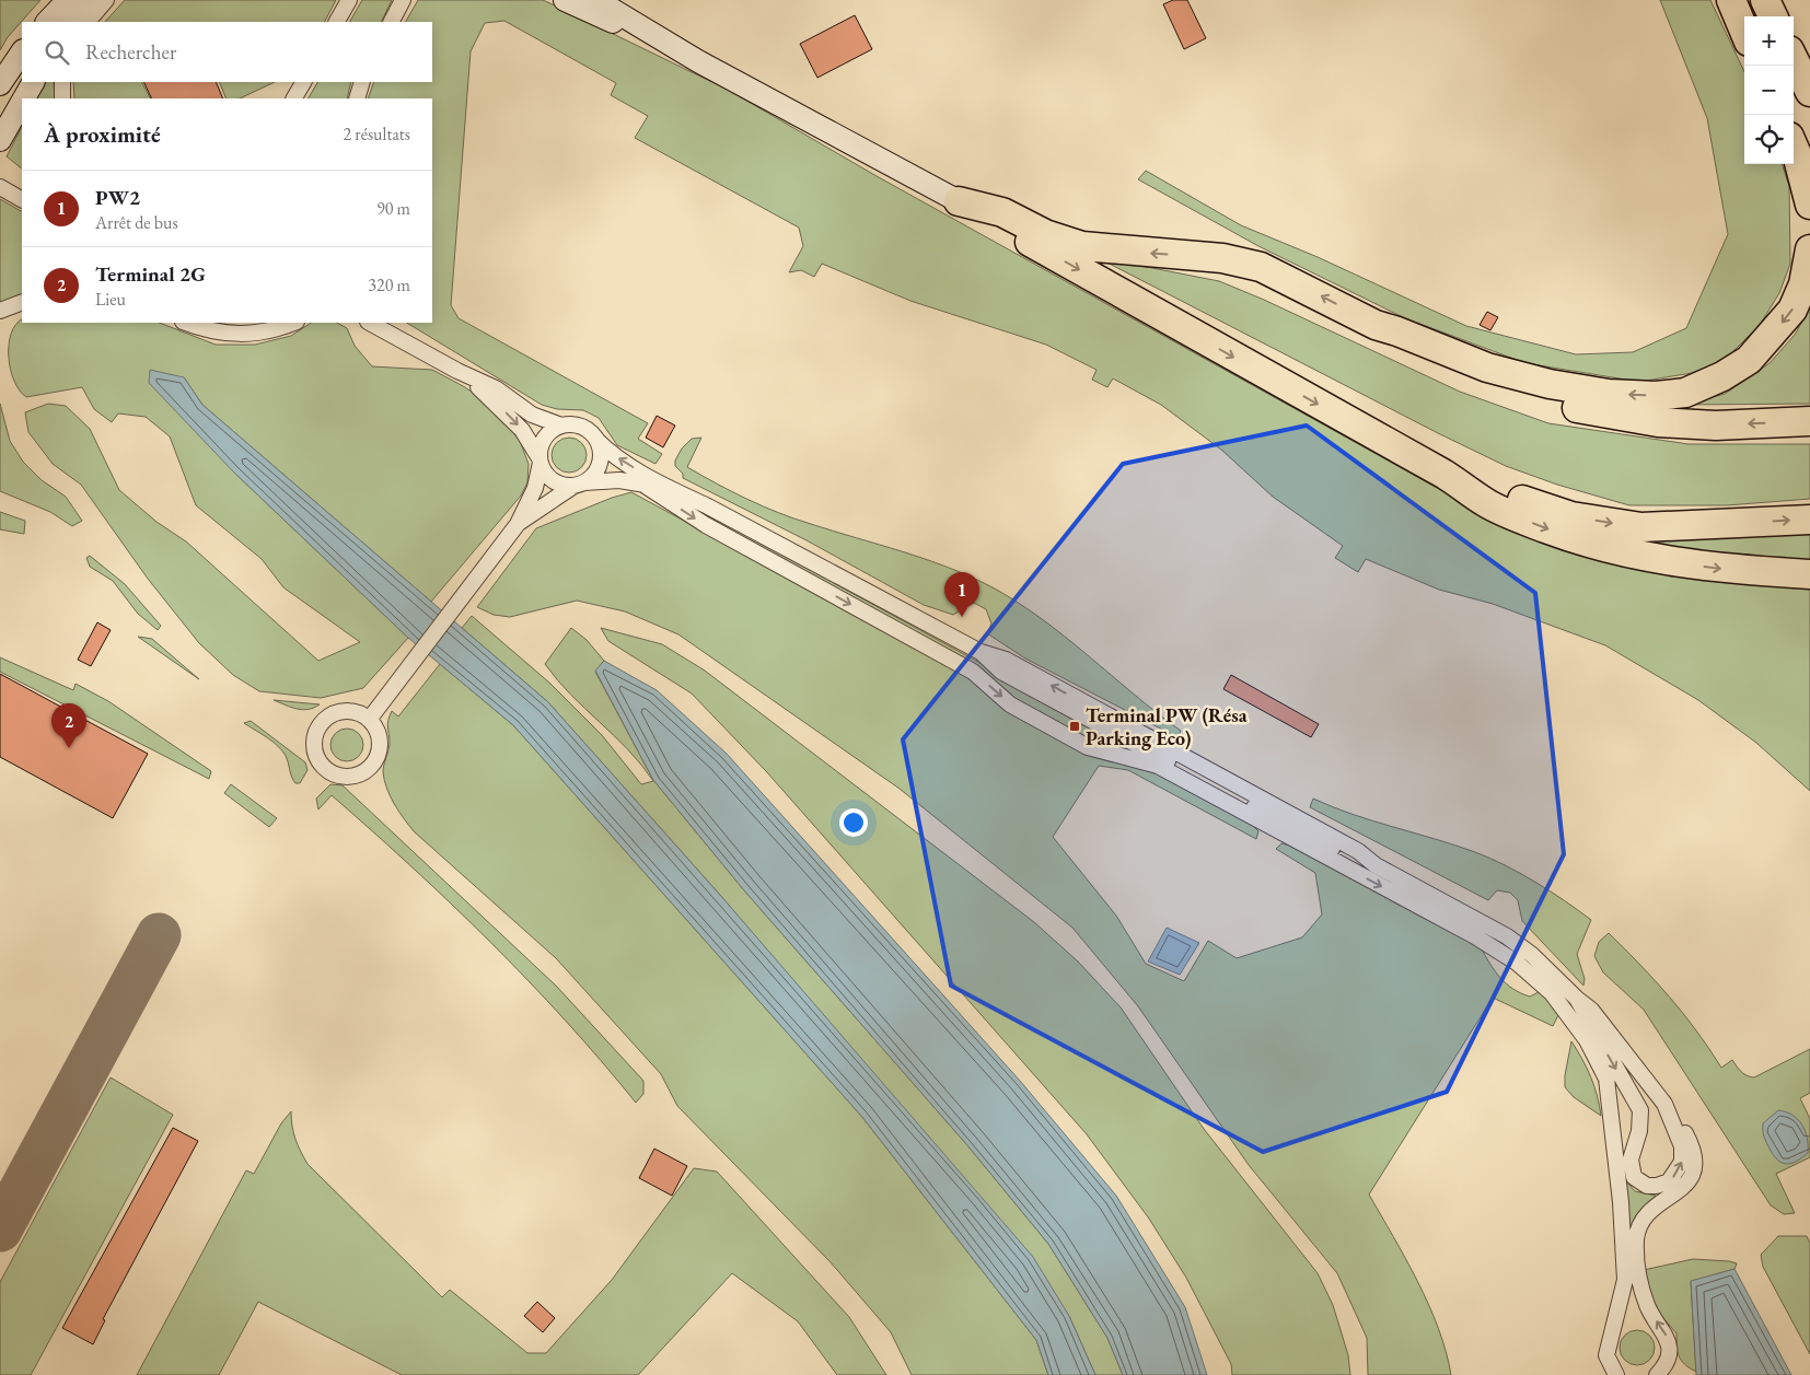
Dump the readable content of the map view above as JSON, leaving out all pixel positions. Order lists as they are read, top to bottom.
{
  "places": {
    "transit": ["Terminal PW (Résa Parking Eco)"]
  },
  "page": {
    "map_buttons": ["+", "−"],
    "search": "Rechercher",
    "heading": ["À proximité", "2 résultats"],
    "list": [
      {
        "mark": "1",
        "name": "PW2",
        "note": "Arrêt de bus",
        "value": "90 m"
      },
      {
        "mark": "2",
        "name": "Terminal 2G",
        "note": "Lieu",
        "value": "320 m"
      }
    ],
    "pins": ["1", "2"]
  }
}
